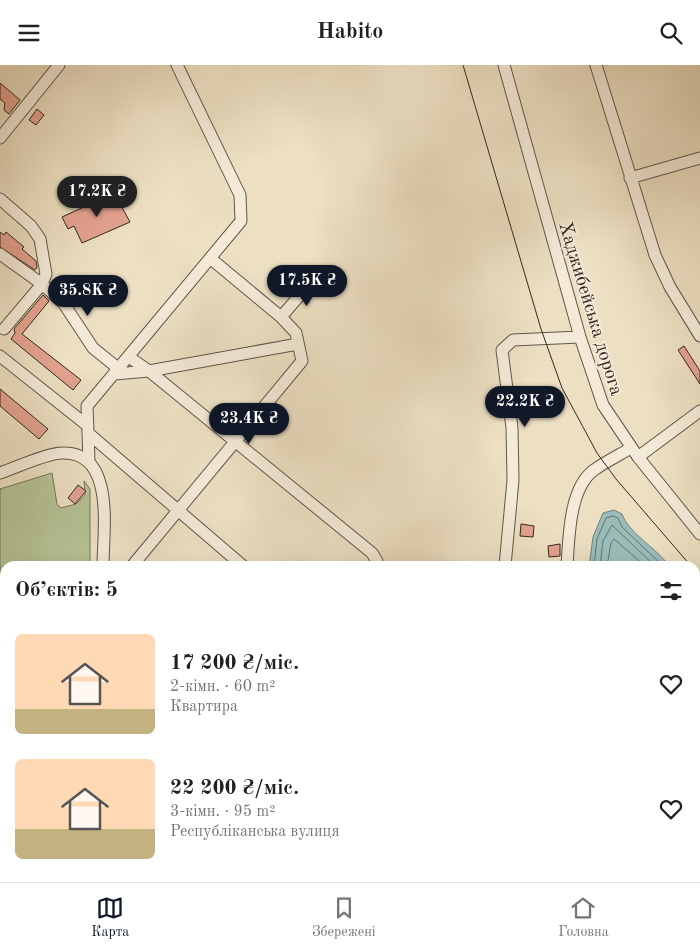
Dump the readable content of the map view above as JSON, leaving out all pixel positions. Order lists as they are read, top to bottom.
{
  "streets": {
    "street": ["Хаджибейська дорога"]
  },
  "page": {
    "header": "Habito",
    "price": [
      "17.2K ₴",
      "17.5K ₴",
      "35.8K ₴",
      "22.2K ₴",
      "23.4K ₴"
    ],
    "heading": "Об’єктів: 5",
    "list": [
      {
        "name": "17 200 ₴/міс.",
        "note": "2-кімн. · 60 m² · Квартира"
      },
      {
        "name": "22 200 ₴/міс.",
        "note": "3-кімн. · 95 m² · Республіканська вулиця"
      }
    ],
    "tabs": ["Карта", "Збережені", "Головна"]
  }
}
